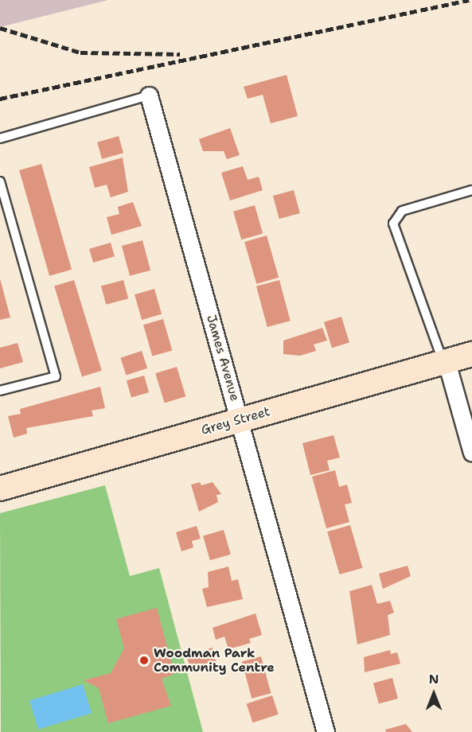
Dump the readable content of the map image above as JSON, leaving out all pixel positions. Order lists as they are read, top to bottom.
{
  "streets": {
    "street": ["James Avenue", "Grey Street"]
  },
  "crossings": [
    ["James Avenue", "Grey Street"]
  ],
  "places": ["Woodman Park Community Centre"],
  "north": "top"
}
